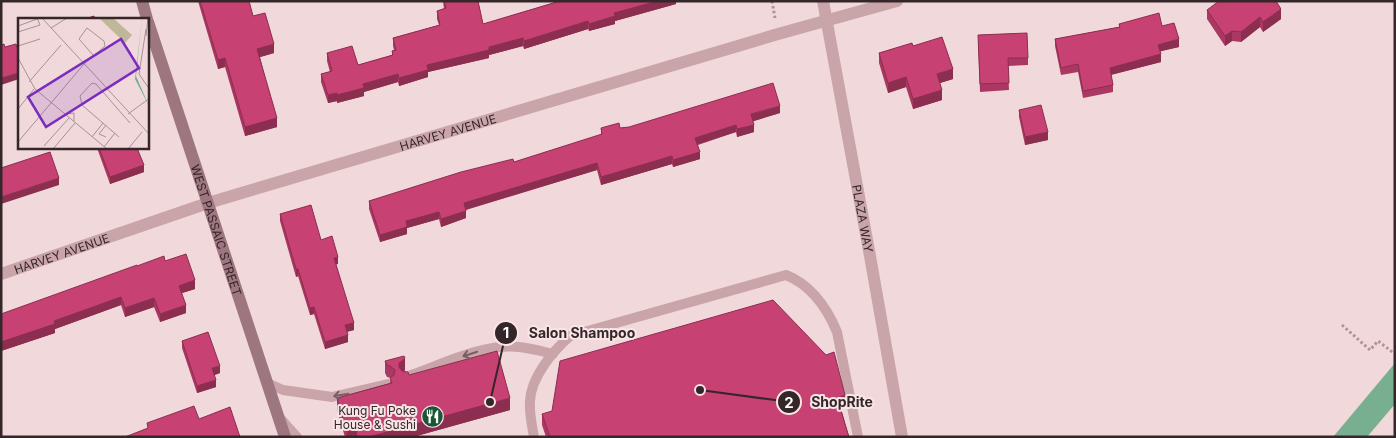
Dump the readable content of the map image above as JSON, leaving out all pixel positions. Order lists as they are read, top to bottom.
{
  "streets": {
    "main road": ["WEST PASSAIC STREET"],
    "street": ["HARVEY AVENUE", "PLAZA WAY"]
  },
  "crossings": [
    ["HARVEY AVENUE", "PLAZA WAY"],
    ["HARVEY AVENUE", "WEST PASSAIC STREET"]
  ],
  "places": {
    "other": ["ShopRite", "Salon Shampoo"],
    "restaurant": ["Kung Fu Poke House & Sushi"]
  }
}
